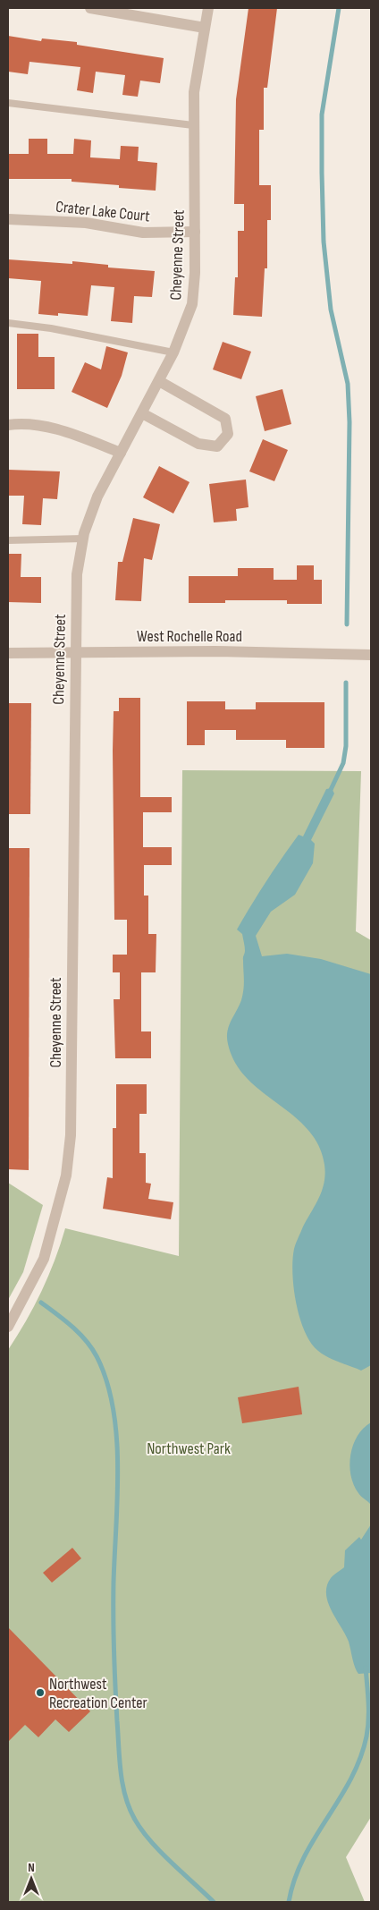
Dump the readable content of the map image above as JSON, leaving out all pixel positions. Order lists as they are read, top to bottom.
{
  "streets": {
    "street": ["Crater Lake Court", "Cheyenne Street", "West Rochelle Road"]
  },
  "crossings": [
    ["Crater Lake Court", "Cheyenne Street"],
    ["Cheyenne Street", "West Rochelle Road"]
  ],
  "parks": ["Northwest Park"],
  "places": ["Northwest Recreation Center"],
  "north": "top"
}
